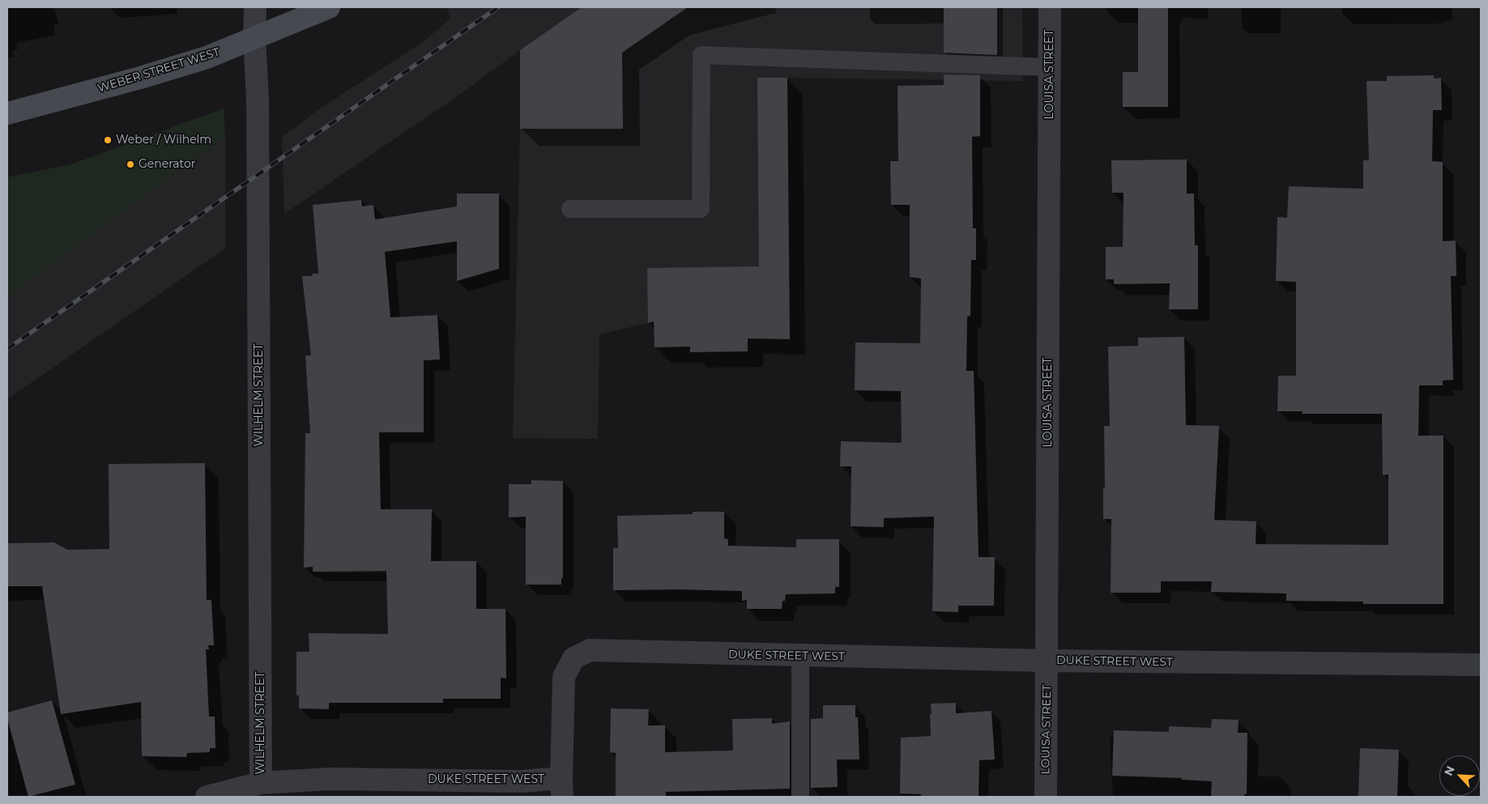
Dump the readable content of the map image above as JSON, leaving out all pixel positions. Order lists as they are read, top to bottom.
{
  "streets": {
    "main road": ["WEBER STREET WEST"],
    "street": ["LOUISA STREET", "WILHELM STREET", "DUKE STREET WEST"]
  },
  "crossings": [
    ["WEBER STREET WEST", "WILHELM STREET"],
    ["LOUISA STREET", "DUKE STREET WEST"],
    ["WILHELM STREET", "DUKE STREET WEST"]
  ],
  "places": ["Weber / Wilhelm", "Generator"],
  "north": "top left"
}
